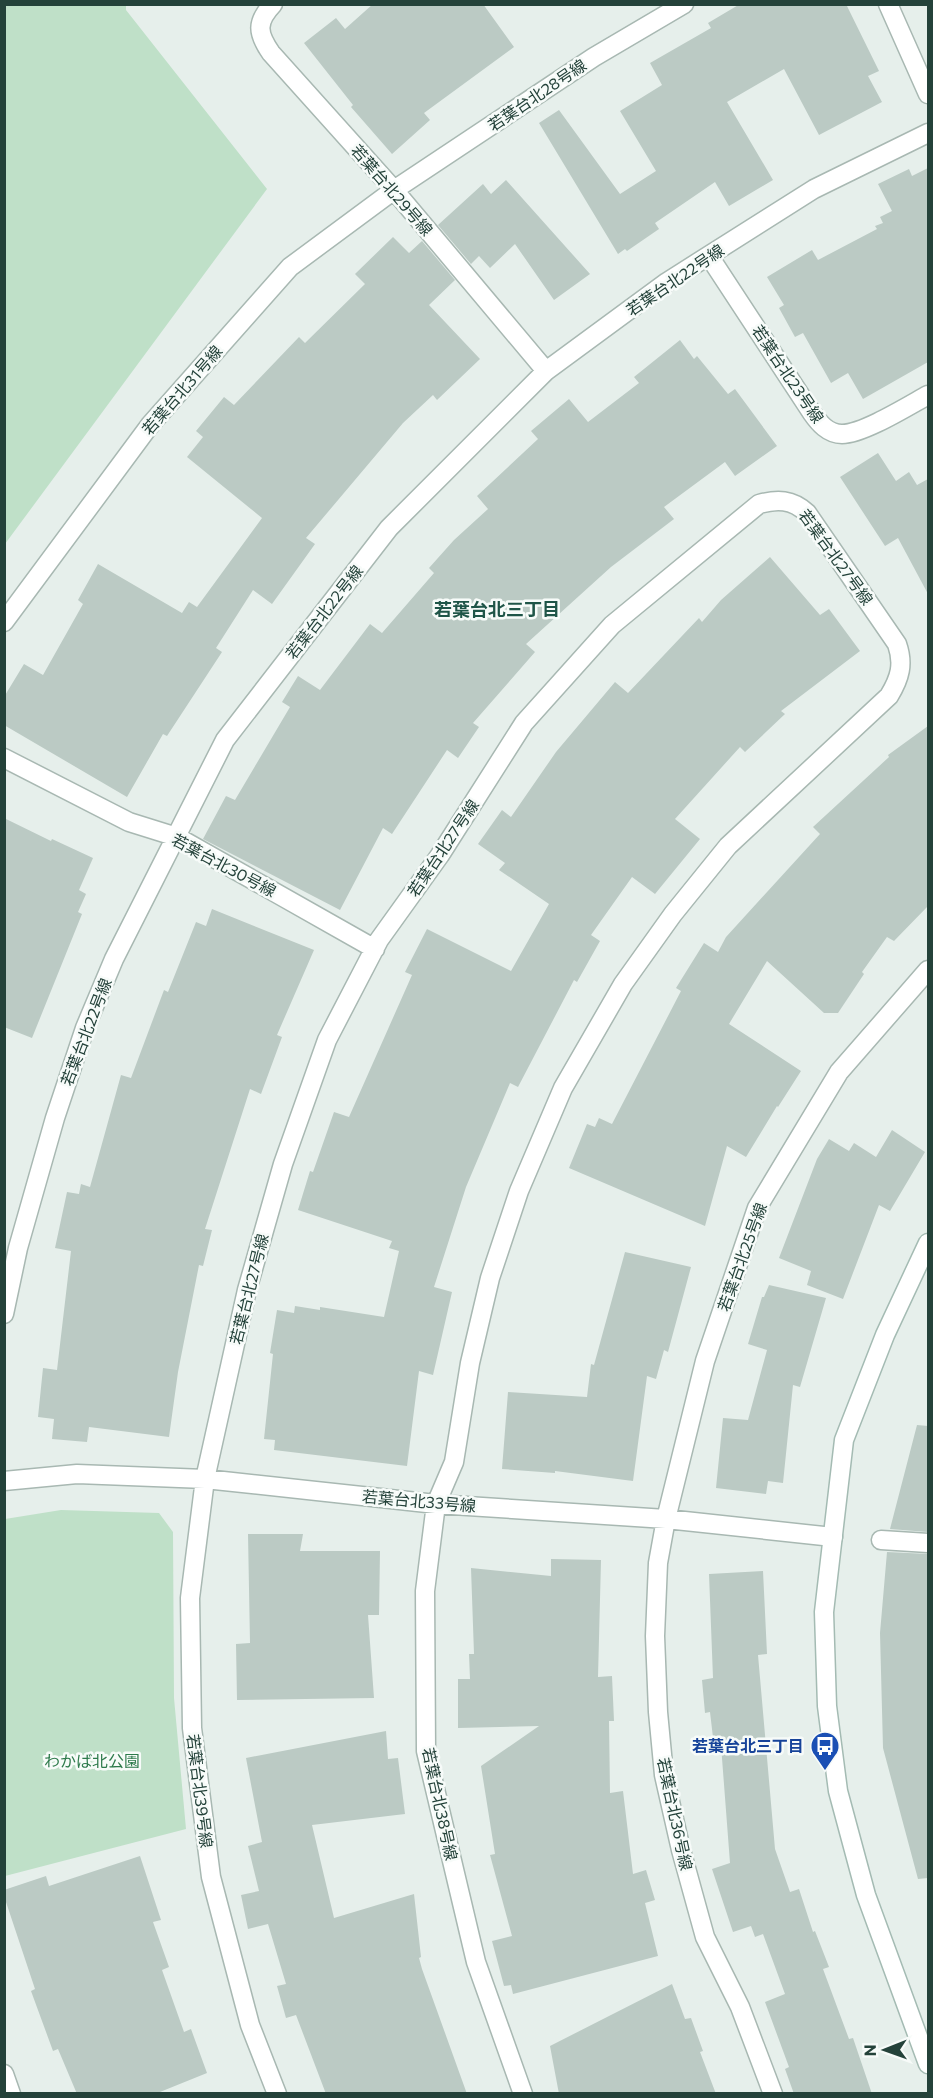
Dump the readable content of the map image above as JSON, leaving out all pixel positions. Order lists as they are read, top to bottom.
{
  "streets": {
    "street": [
      "若葉台北28号線",
      "若葉台北29号線",
      "若葉台北22号線",
      "若葉台北23号線",
      "若葉台北31号線",
      "若葉台北27号線",
      "若葉台北30号線",
      "若葉台北25号線",
      "若葉台北33号線",
      "若葉台北39号線",
      "若葉台北38号線",
      "若葉台北36号線"
    ]
  },
  "crossings": [
    ["若葉台北28号線", "若葉台北29号線"],
    ["若葉台北28号線", "若葉台北31号線"],
    ["若葉台北29号線", "若葉台北22号線"],
    ["若葉台北29号線", "若葉台北31号線"],
    ["若葉台北22号線", "若葉台北23号線"],
    ["若葉台北22号線", "若葉台北30号線"],
    ["若葉台北27号線", "若葉台北30号線"],
    ["若葉台北27号線", "若葉台北33号線"],
    ["若葉台北27号線", "若葉台北39号線"],
    ["若葉台北27号線", "若葉台北38号線"],
    ["若葉台北25号線", "若葉台北33号線"],
    ["若葉台北25号線", "若葉台北36号線"],
    ["若葉台北33号線", "若葉台北39号線"],
    ["若葉台北33号線", "若葉台北38号線"],
    ["若葉台北33号線", "若葉台北36号線"]
  ],
  "districts": ["若葉台北三丁目"],
  "parks": ["わかば北公園"],
  "places": {
    "bus stop": ["若葉台北三丁目"]
  },
  "north": "left"
}
